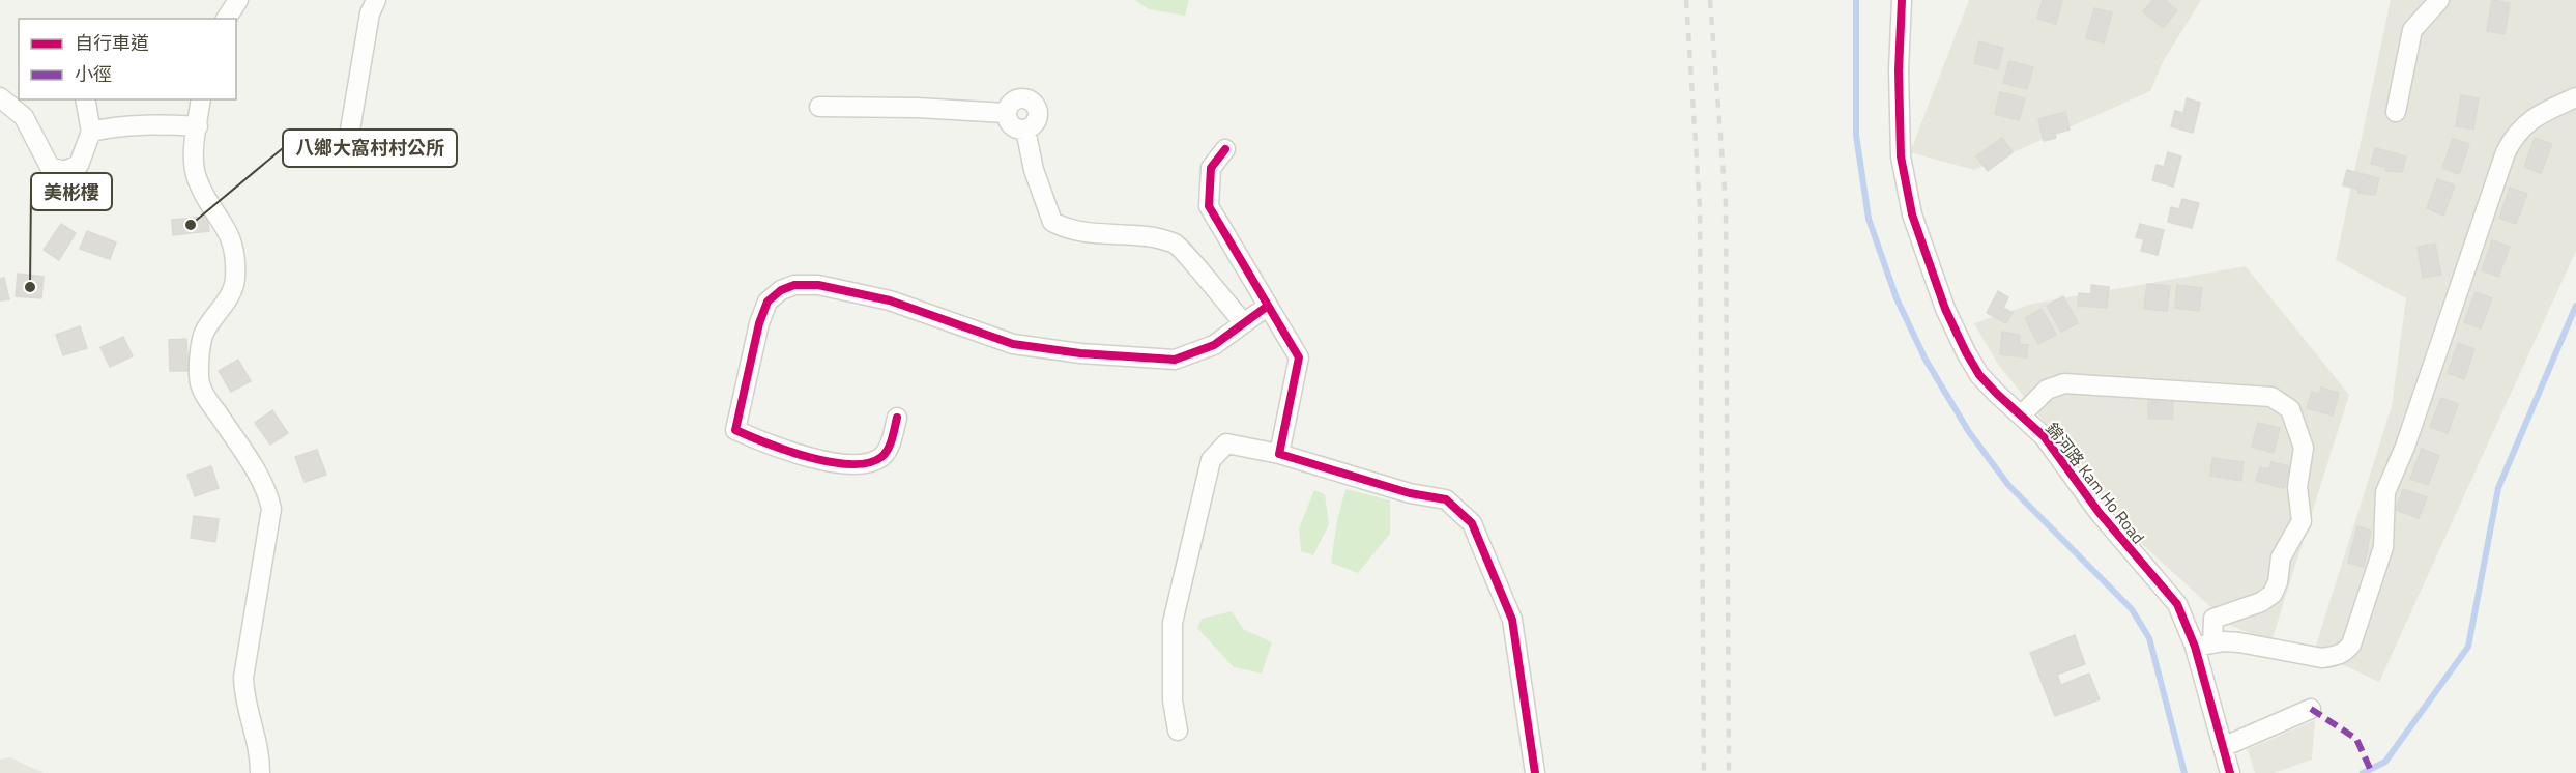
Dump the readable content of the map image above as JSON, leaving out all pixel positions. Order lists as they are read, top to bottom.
{
  "streets": {
    "street": ["錦河路 Kam Ho Road"]
  },
  "places": ["八鄉大窩村村公所", "美彬樓"],
  "legend": ["自行車道", "小徑"]
}
